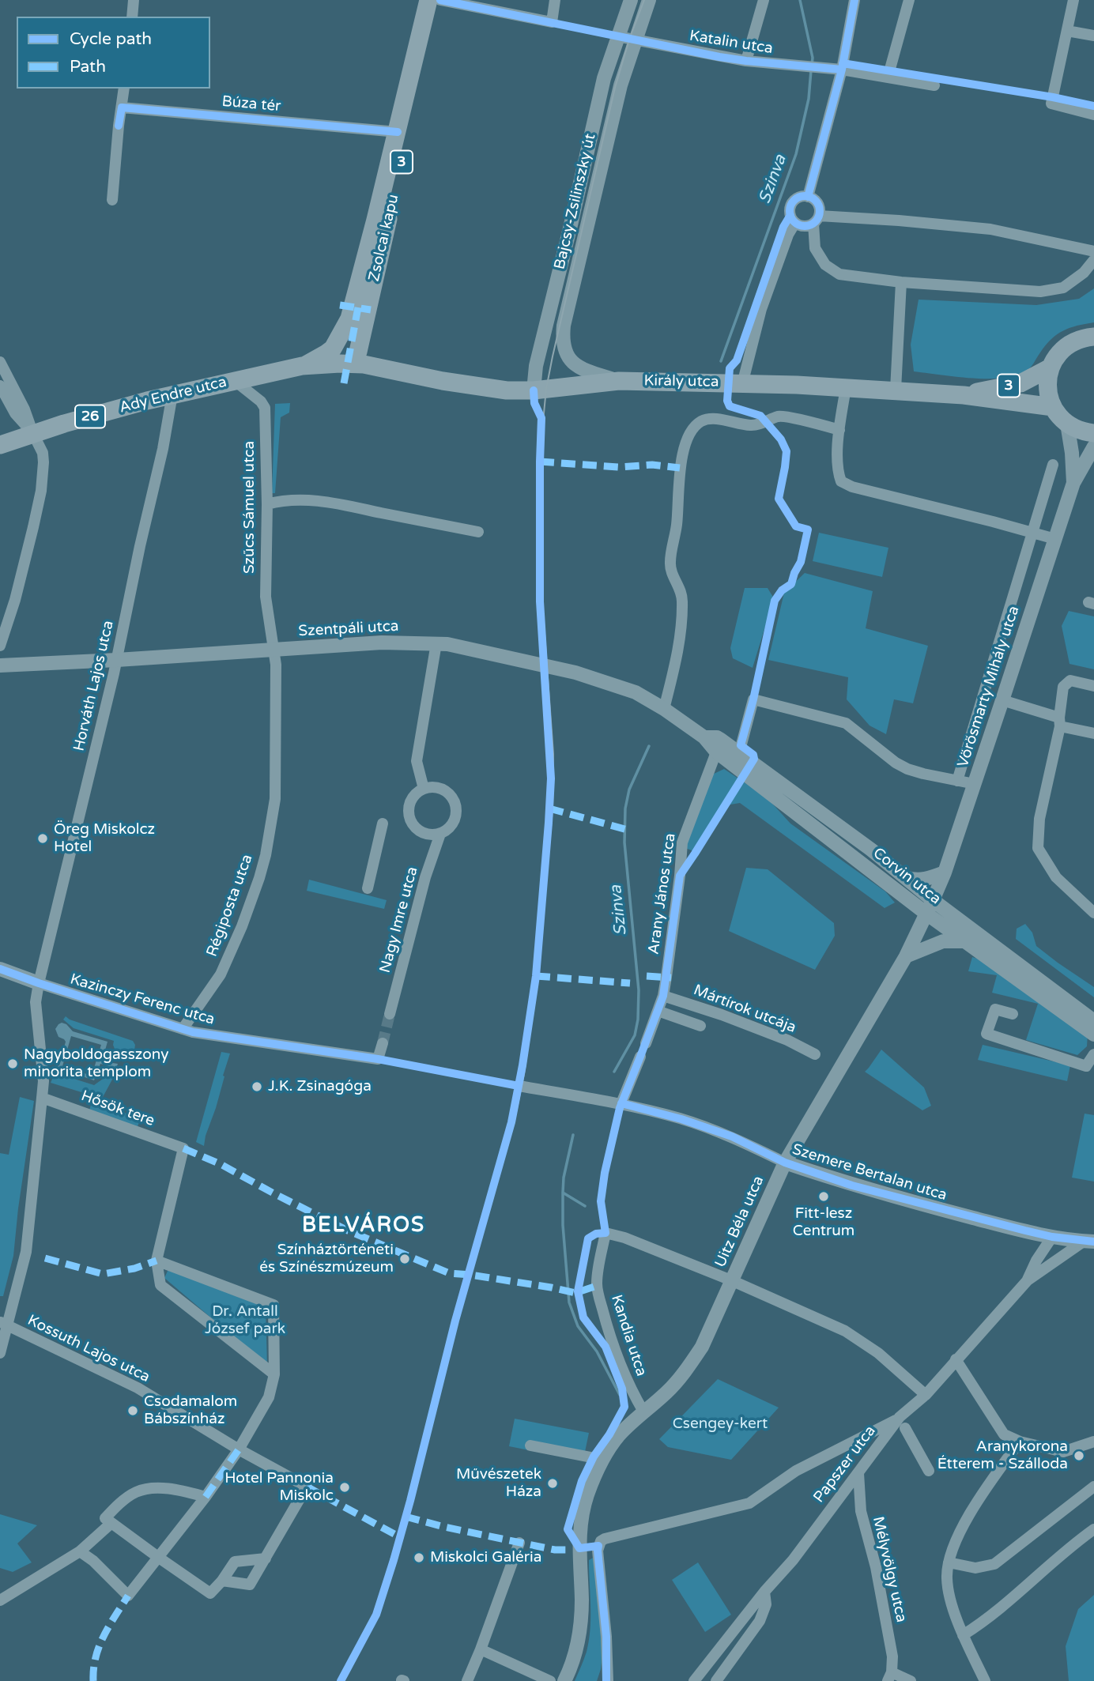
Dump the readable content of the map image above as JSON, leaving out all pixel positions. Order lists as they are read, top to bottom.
{
  "streets": {
    "main road": [
      "3",
      "Zsolcai kapu",
      "Király utca",
      "Ady Endre utca",
      "26"
    ],
    "street": [
      "Katalin utca",
      "Búza tér",
      "Bajcsy-Zsilinszky út",
      "Szűcs Sámuel utca",
      "Szentpáli utca",
      "Horváth Lajos utca",
      "Vörösmarty Mihály utca",
      "Corvin utca",
      "Arany János utca",
      "Régiposta utca",
      "Nagy Imre utca",
      "Kazinczy Ferenc utca",
      "Mártírok utcája",
      "Hősök tere",
      "Szemere Bertalan utca",
      "Uitz Béla utca",
      "Kandia utca",
      "Kossuth Lajos utca",
      "Papszer utca",
      "Mélyvölgy utca"
    ]
  },
  "crossings": [
    ["Katalin utca", "Bajcsy-Zsilinszky út"],
    ["Búza tér", "Zsolcai kapu"],
    ["3", "Zsolcai kapu"],
    ["3", "Király utca"],
    ["3", "Ady Endre utca"],
    ["Bajcsy-Zsilinszky út", "Király utca"],
    ["Bajcsy-Zsilinszky út", "Ady Endre utca"],
    ["Zsolcai kapu", "Ady Endre utca"],
    ["Király utca", "Ady Endre utca"],
    ["Ady Endre utca", "Szűcs Sámuel utca"],
    ["Ady Endre utca", "Horváth Lajos utca"],
    ["Szűcs Sámuel utca", "Szentpáli utca"],
    ["Szűcs Sámuel utca", "Régiposta utca"],
    ["Szentpáli utca", "Horváth Lajos utca"],
    ["Szentpáli utca", "Corvin utca"],
    ["Szentpáli utca", "Régiposta utca"],
    ["Horváth Lajos utca", "Kazinczy Ferenc utca"],
    ["Horváth Lajos utca", "Hősök tere"],
    ["Horváth Lajos utca", "Kossuth Lajos utca"],
    ["Vörösmarty Mihály utca", "Corvin utca"],
    ["Vörösmarty Mihály utca", "Uitz Béla utca"],
    ["Corvin utca", "Arany János utca"],
    ["Corvin utca", "Uitz Béla utca"],
    ["Arany János utca", "Mártírok utcája"],
    ["Régiposta utca", "Kazinczy Ferenc utca"],
    ["Szemere Bertalan utca", "Uitz Béla utca"],
    ["Uitz Béla utca", "Kandia utca"],
    ["Papszer utca", "Mélyvölgy utca"]
  ],
  "districts": ["BELVÁROS"],
  "water": ["Szinva"],
  "parks": ["Dr. Antall József park", "Csengey-kert"],
  "places": [
    "Öreg Miskolcz Hotel",
    "Nagyboldogasszony minorita templom",
    "J.K. Zsinagóga",
    "Fitt-lesz Centrum",
    "Színháztörténeti és Színészmúzeum",
    "Csodamalom Bábszínház",
    "Aranykorona Étterem - Szálloda",
    "Művészetek Háza",
    "Hotel Pannonia Miskolc",
    "Miskolci Galéria"
  ],
  "legend": ["Cycle path", "Path"]
}
